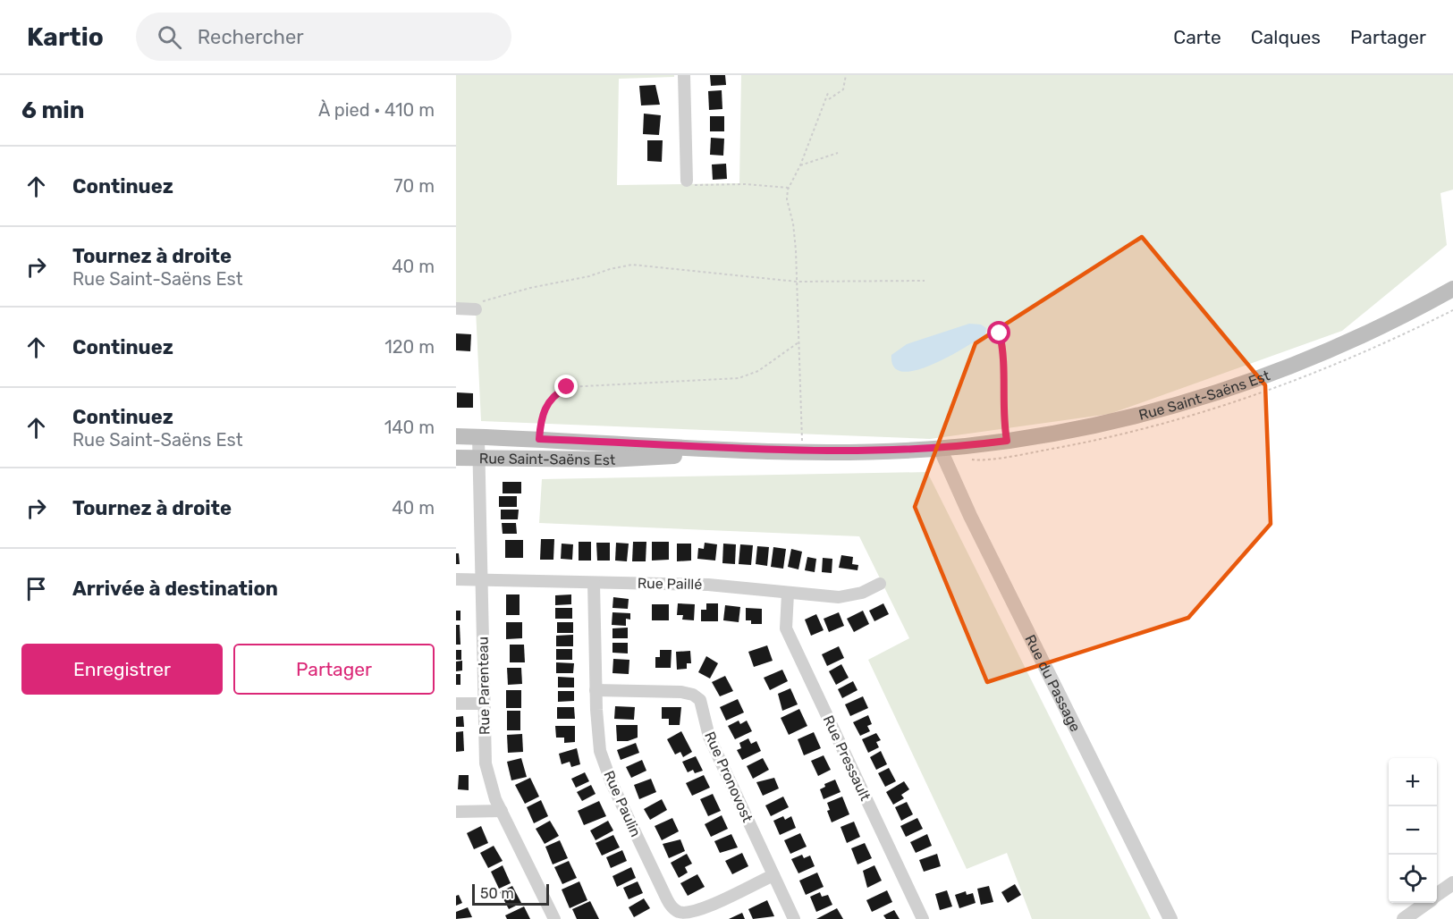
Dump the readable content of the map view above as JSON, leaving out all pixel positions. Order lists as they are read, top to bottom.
{
  "streets": {
    "main road": ["Rue Saint-Saëns Est"],
    "street": [
      "Rue Paillé",
      "Rue du Passage",
      "Rue Parenteau",
      "Rue Pressault",
      "Rue Pronovost",
      "Rue Paulin"
    ]
  },
  "crossings": [
    ["Rue Saint-Saëns Est", "Rue du Passage"],
    ["Rue Saint-Saëns Est", "Rue Parenteau"],
    ["Rue Paillé", "Rue Parenteau"],
    ["Rue Paillé", "Rue Pressault"],
    ["Rue Paillé", "Rue Paulin"],
    ["Rue Pronovost", "Rue Paulin"]
  ],
  "scale_bar": "50 m",
  "page": {
    "header": "Kartio",
    "search": "Rechercher",
    "nav": ["Carte", "Calques", "Partager"],
    "heading": ["6 min", "À pied · 410 m"],
    "list": [
      ["Continuez", "70 m"],
      ["Tournez à droite", "Rue Saint-Saëns Est", "40 m"],
      ["Continuez", "120 m"],
      ["Continuez", "Rue Saint-Saëns Est", "140 m"],
      ["Tournez à droite", "40 m"],
      "Arrivée à destination"
    ],
    "buttons": ["Enregistrer", "Partager"],
    "map_buttons": ["+", "−"],
    "scale": "50 m"
  }
}
